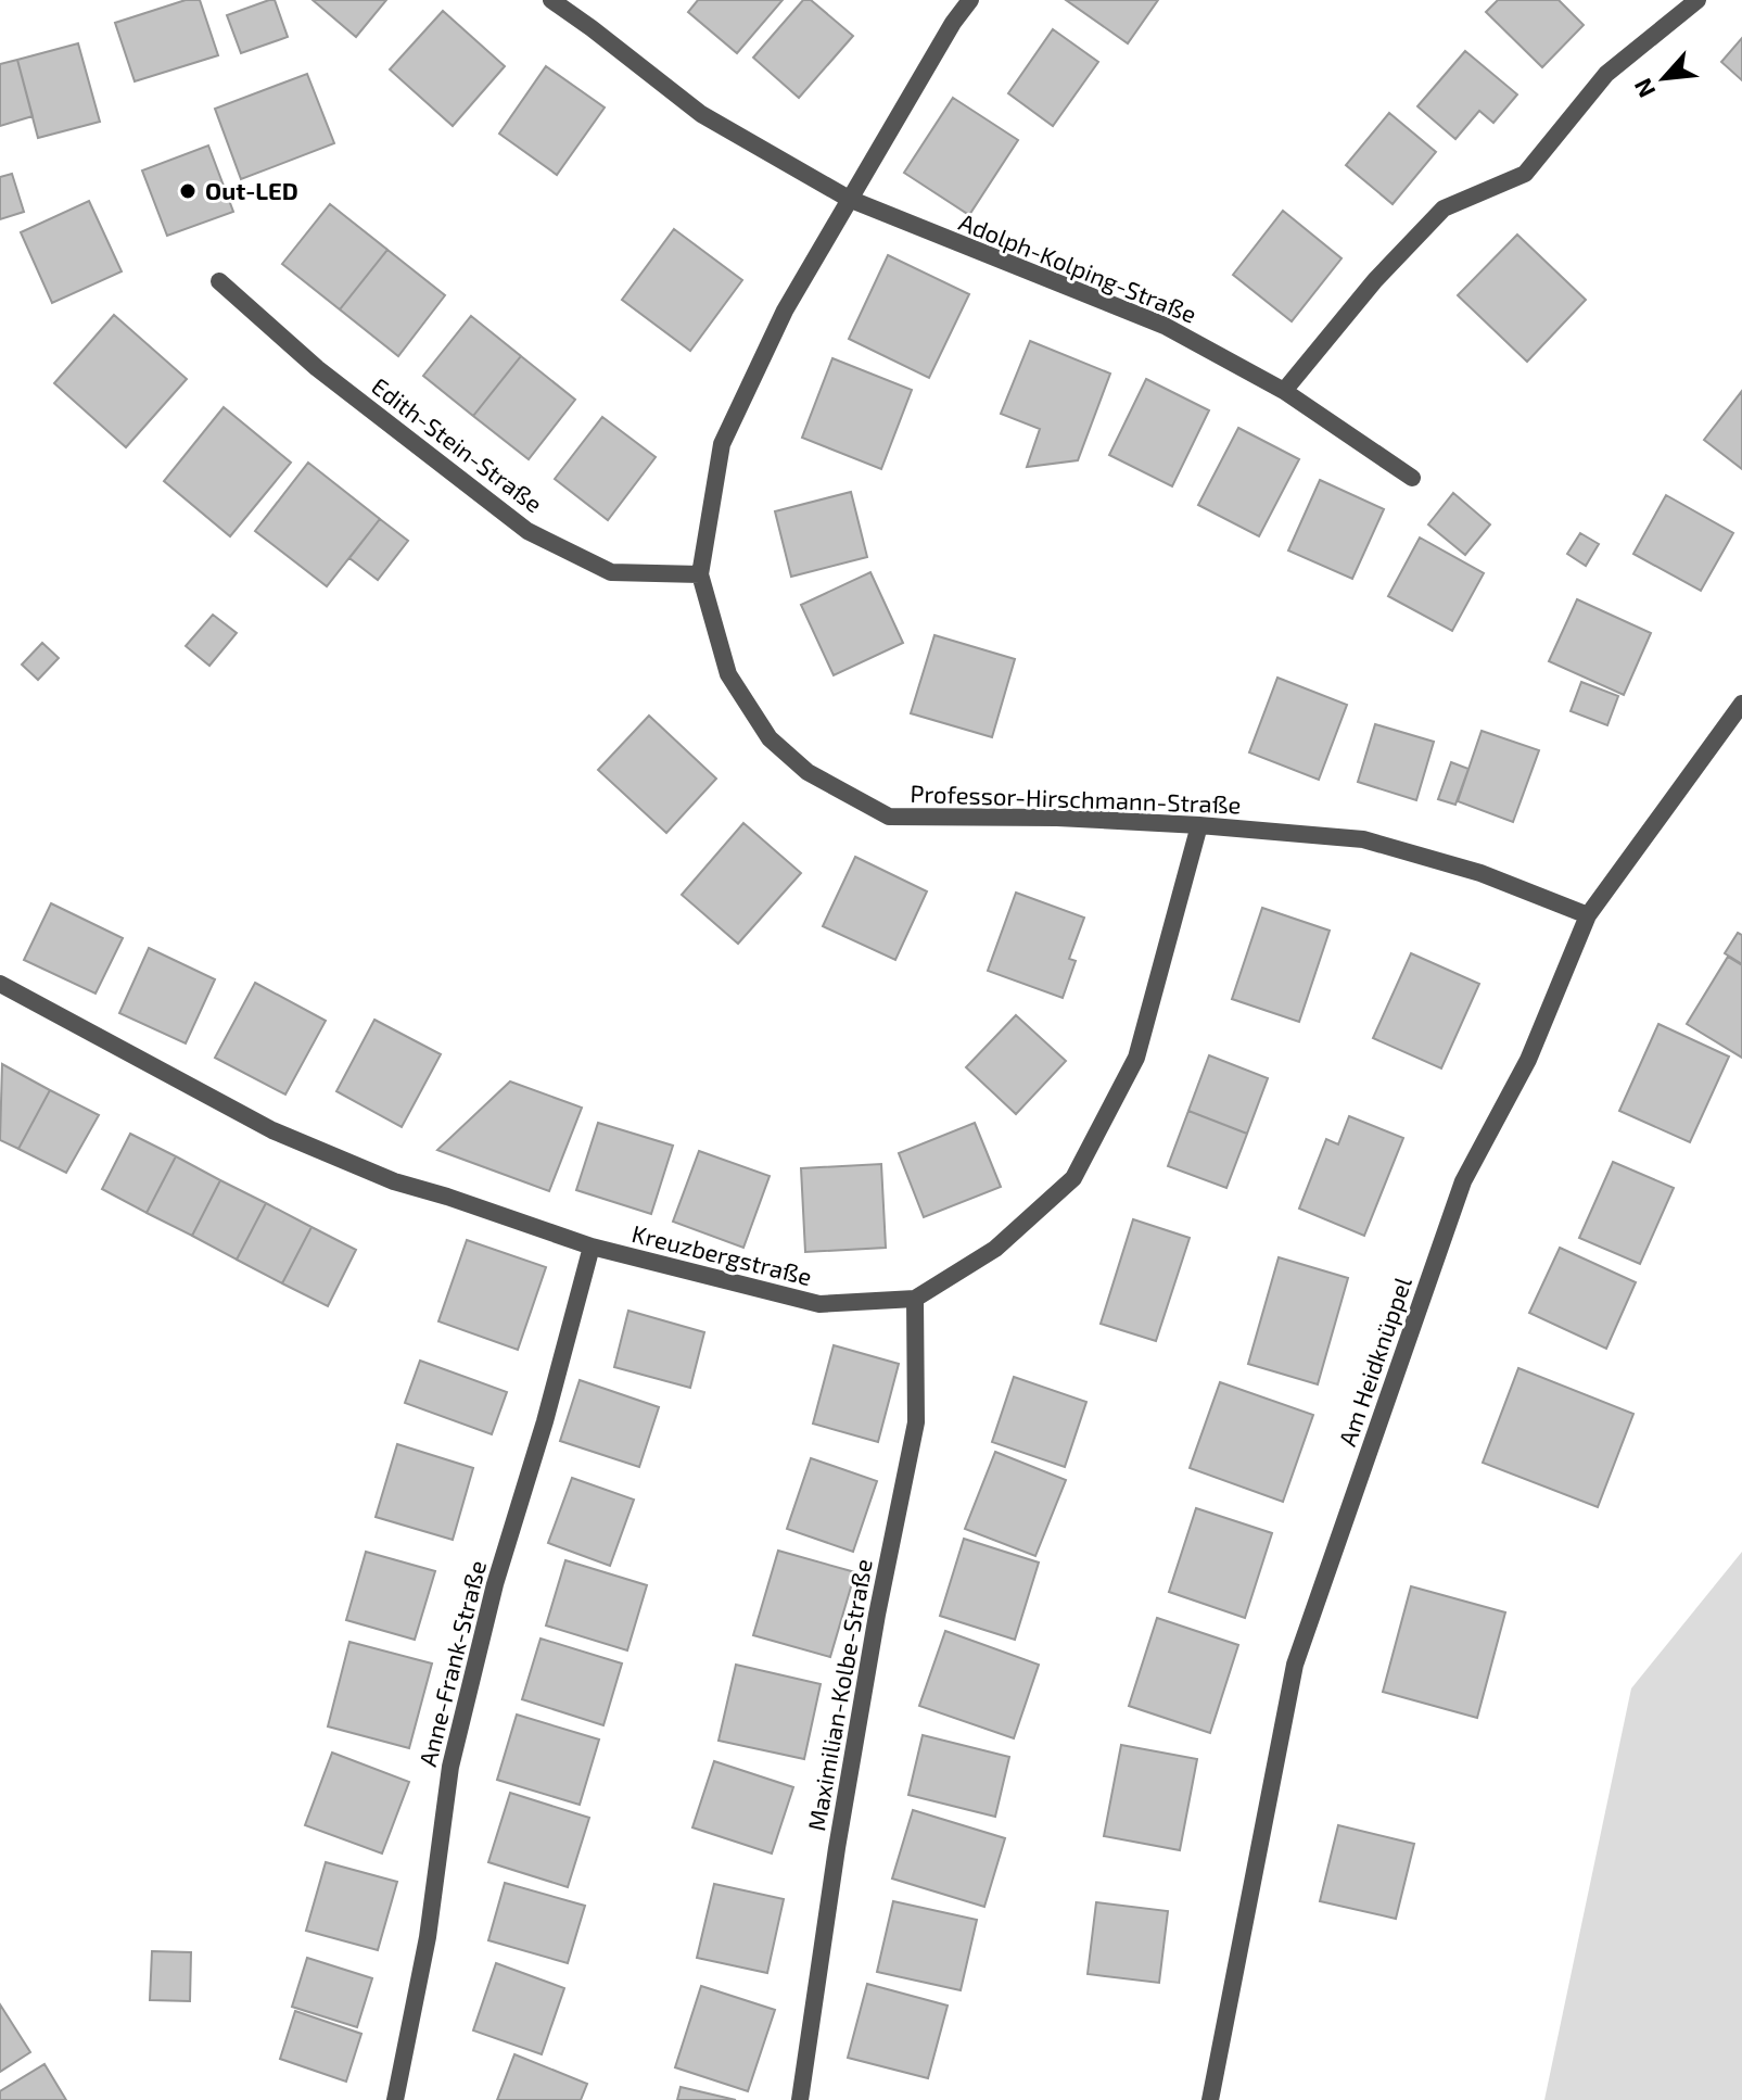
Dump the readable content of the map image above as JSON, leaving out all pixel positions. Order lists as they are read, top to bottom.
{
  "streets": {
    "street": [
      "Adolph-Kolping-Straße",
      "Edith-Stein-Straße",
      "Professor-Hirschmann-Straße",
      "Kreuzbergstraße",
      "Am Heidknüppel",
      "Anne-Frank-Straße",
      "Maximilian-Kolbe-Straße"
    ]
  },
  "crossings": [
    ["Adolph-Kolping-Straße", "Professor-Hirschmann-Straße"],
    ["Edith-Stein-Straße", "Professor-Hirschmann-Straße"],
    ["Professor-Hirschmann-Straße", "Kreuzbergstraße"],
    ["Professor-Hirschmann-Straße", "Am Heidknüppel"],
    ["Kreuzbergstraße", "Anne-Frank-Straße"],
    ["Kreuzbergstraße", "Maximilian-Kolbe-Straße"]
  ],
  "places": ["Out-LED"],
  "north": "bottom left"
}
